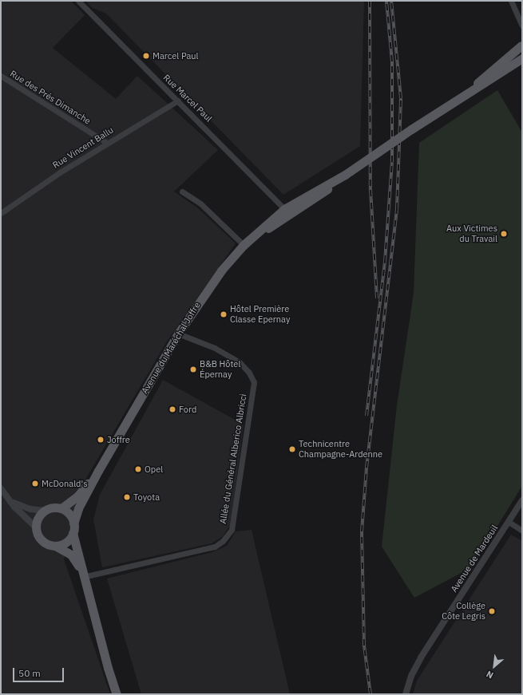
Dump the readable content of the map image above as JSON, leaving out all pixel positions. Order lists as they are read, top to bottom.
{
  "streets": {
    "main road": ["Avenue du Maréchal Joffre"],
    "street": [
      "Rue des Prés Dimanche",
      "Rue Marcel Paul",
      "Rue Vincent Ballu",
      "Allée du Général Alberico Albricci",
      "Avenue de Mardeuil"
    ]
  },
  "crossings": [
    ["Rue des Prés Dimanche", "Rue Vincent Ballu"],
    ["Rue Marcel Paul", "Rue Vincent Ballu"],
    ["Rue Marcel Paul", "Avenue du Maréchal Joffre"],
    ["Avenue du Maréchal Joffre", "Allée du Général Alberico Albricci"]
  ],
  "places": [
    "Marcel Paul",
    "Aux Victimes du Travail",
    "Hôtel Première Classe Epernay",
    "B&B Hôtel Épernay",
    "Ford",
    "Joffre",
    "Technicentre Champagne-Ardenne",
    "Opel",
    "McDonald's",
    "Toyota",
    "Collège Côte Legris"
  ],
  "scale_bar": "50 m",
  "north": "bottom left"
}
